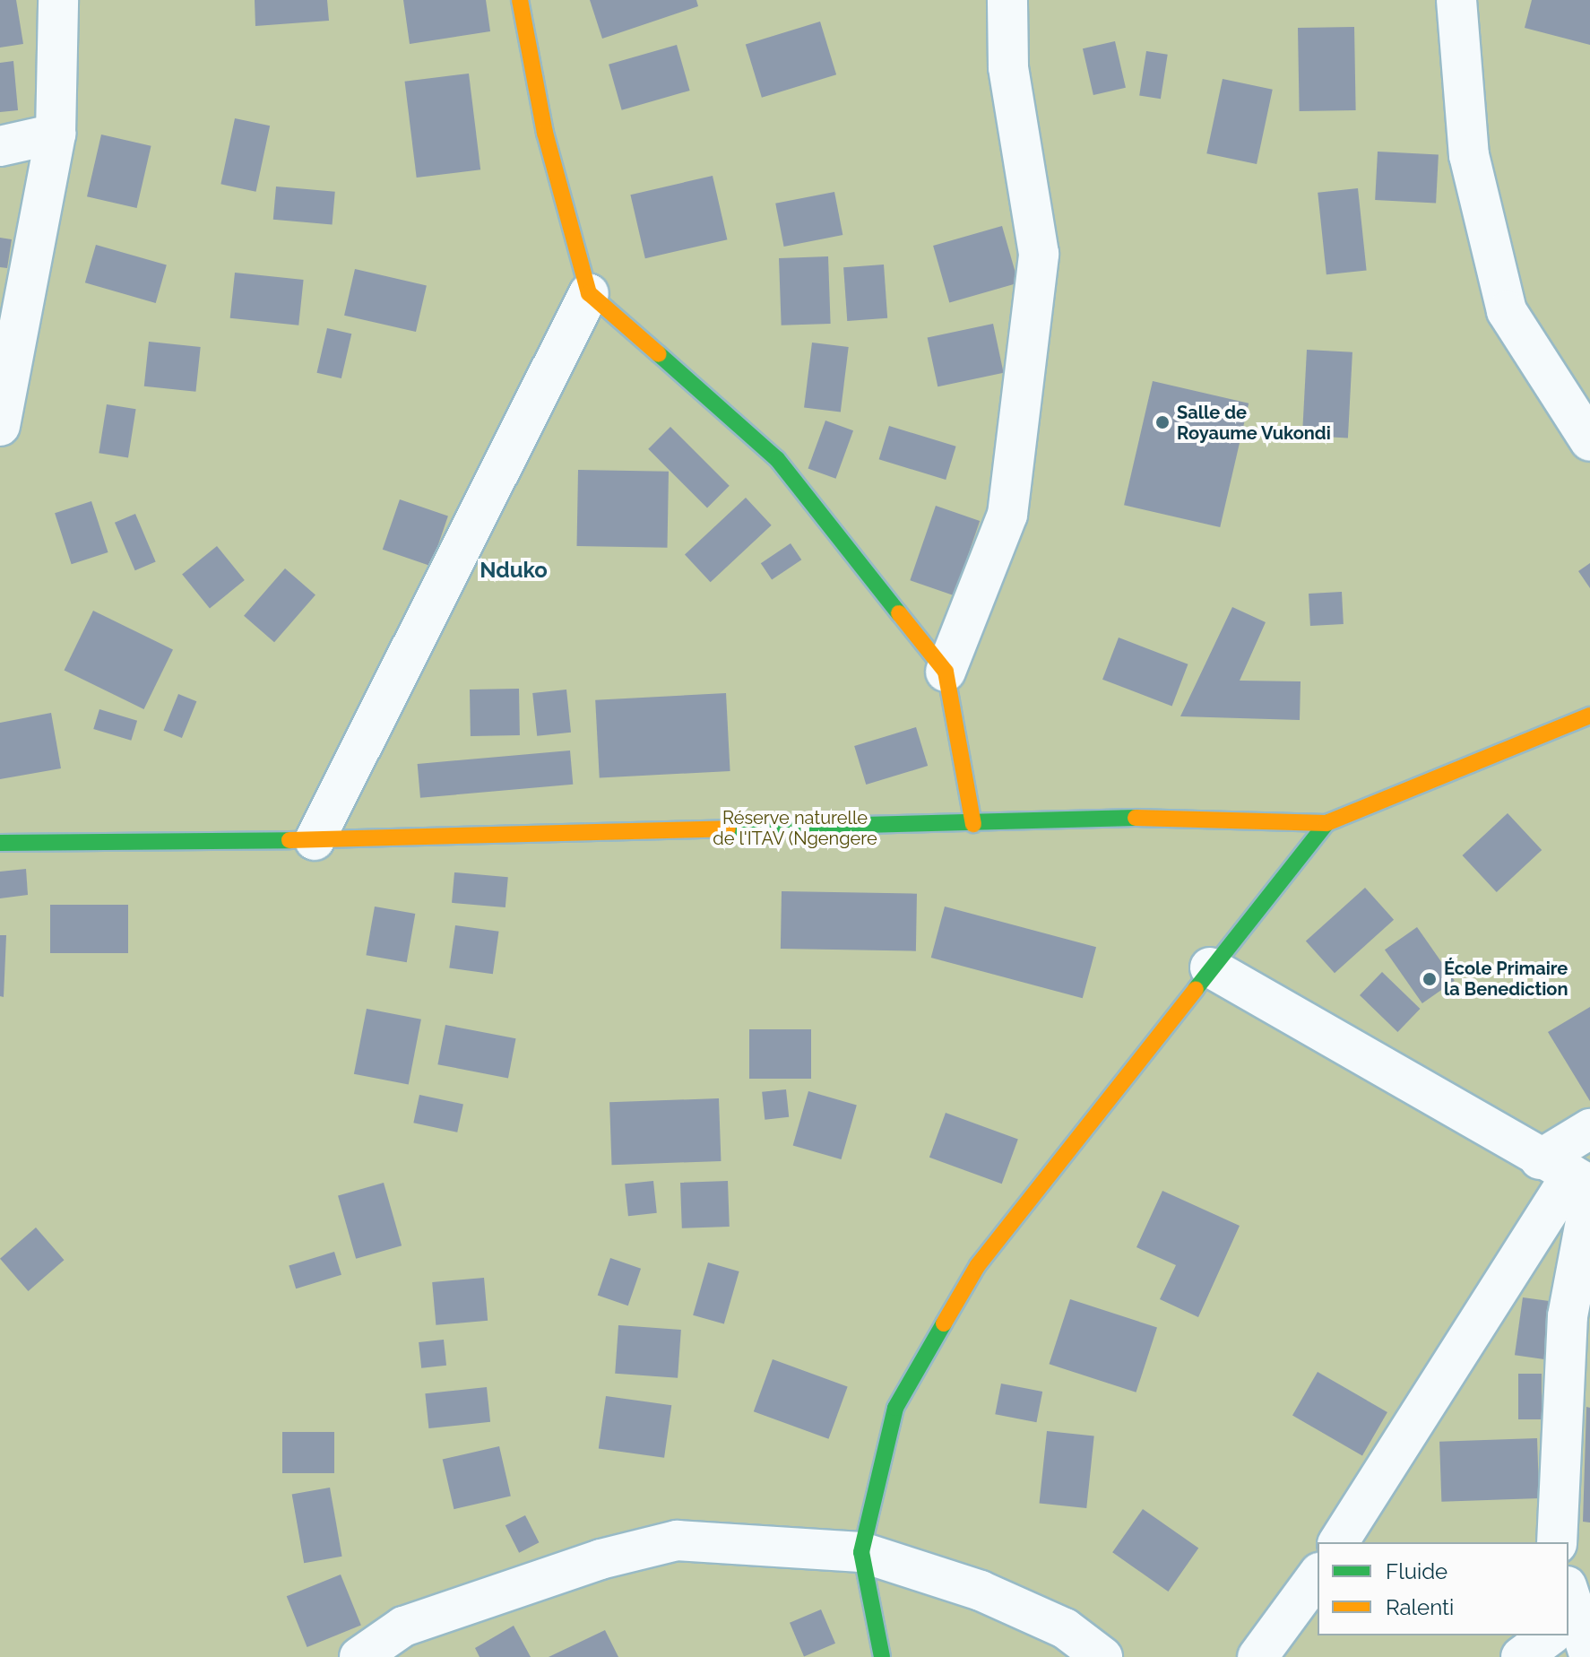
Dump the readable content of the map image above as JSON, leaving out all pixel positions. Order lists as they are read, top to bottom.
{
  "districts": ["Nduko"],
  "parks": ["Réserve naturelle de l'ITAV (Ngengere"],
  "places": ["Salle de Royaume Vukondi", "École Primaire la Benediction"],
  "legend": ["Fluide", "Ralenti"]
}
